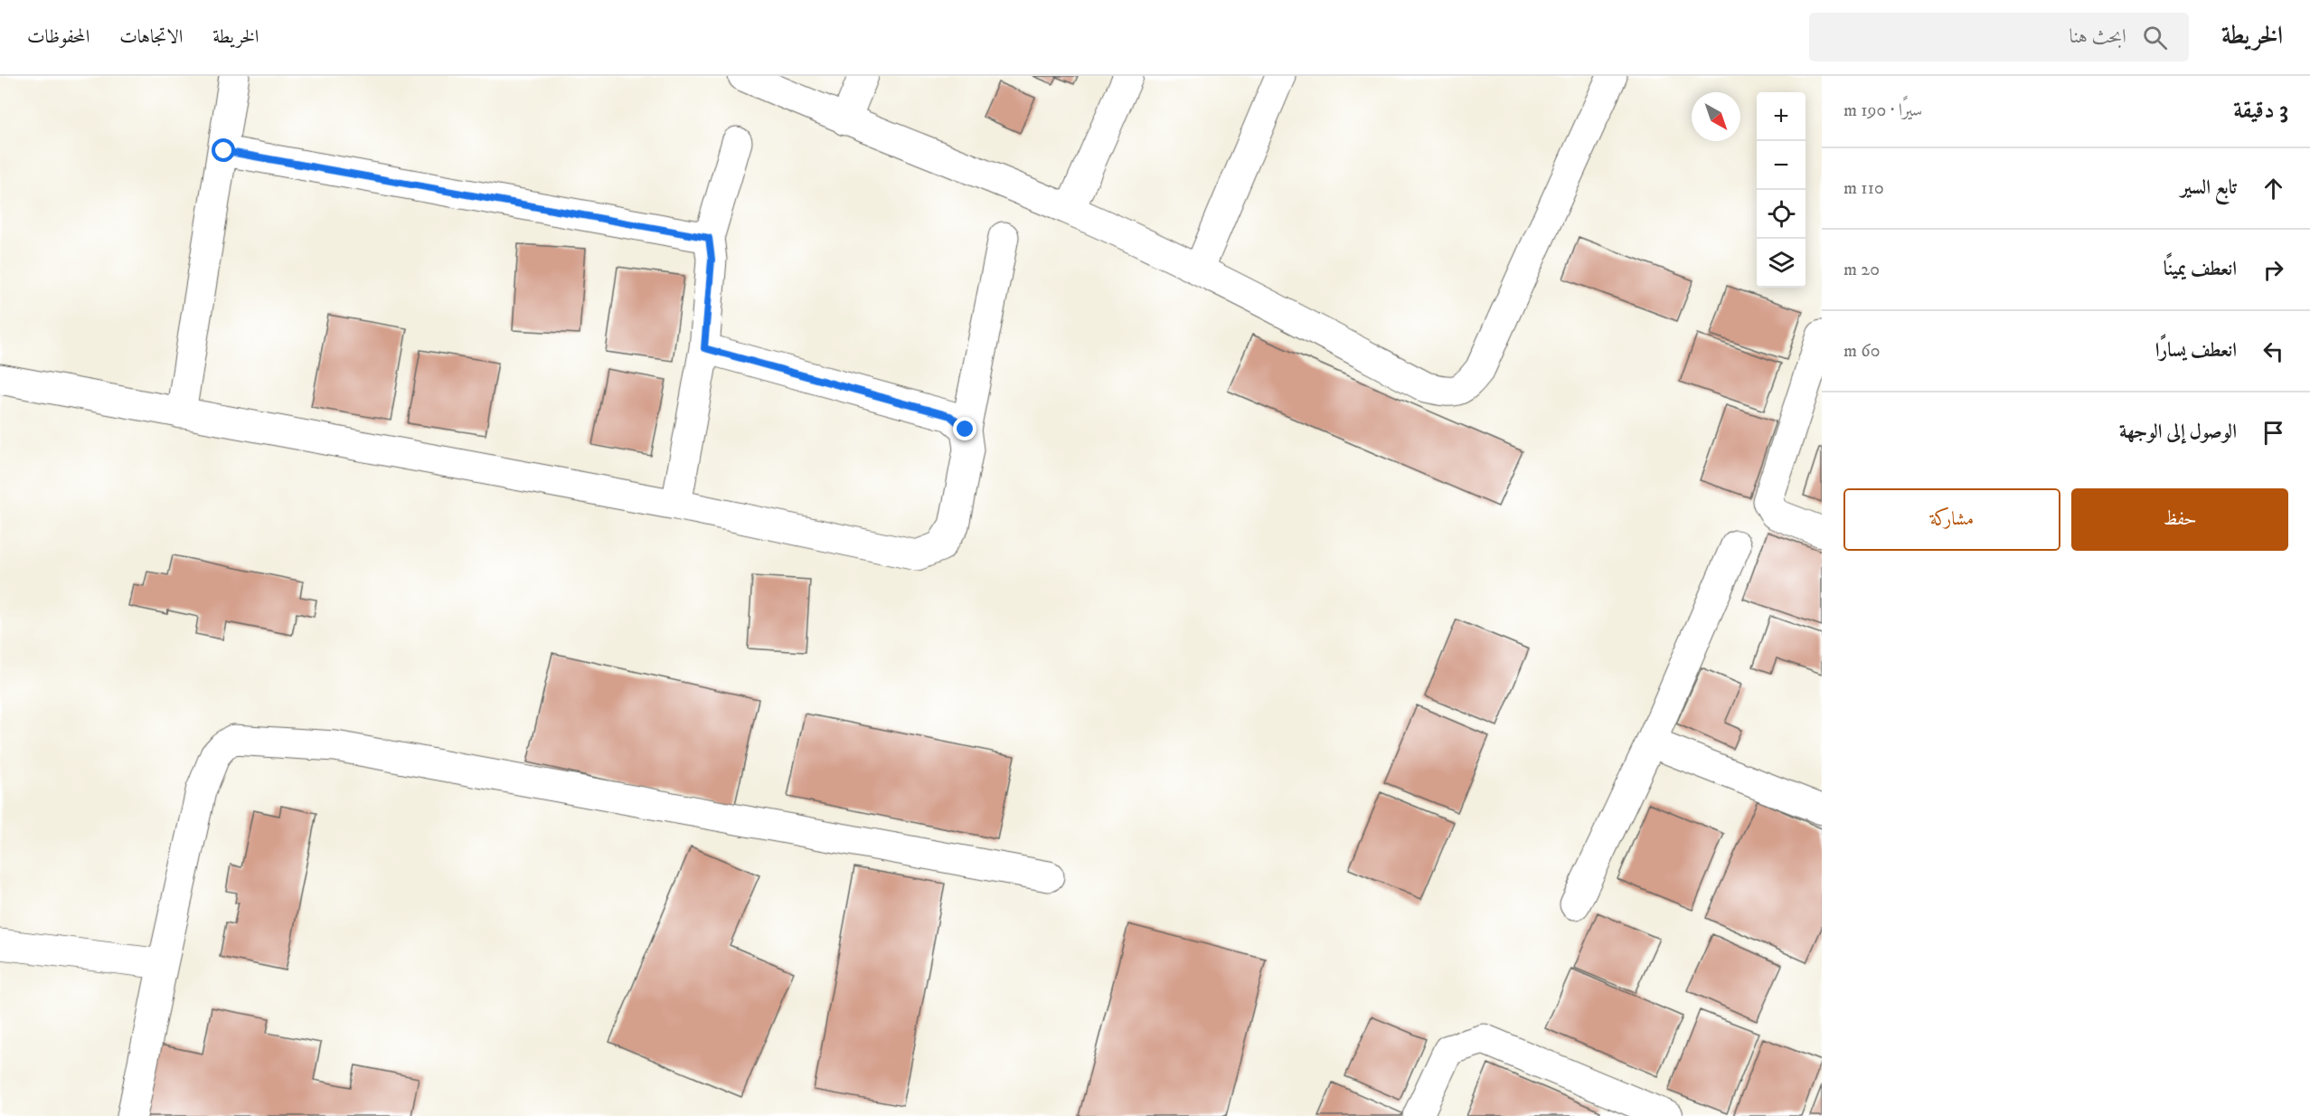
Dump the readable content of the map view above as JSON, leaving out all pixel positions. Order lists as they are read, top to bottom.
{
  "north": "bottom right",
  "page": {
    "header": "الخريطة",
    "search": "ابحث هنا",
    "nav": ["الخريطة", "الاتجاهات", "المحفوظات"],
    "heading": ["3 دقيقة", "سيرًا · 190 m"],
    "map_buttons": ["+", "−"],
    "list": [
      ["تابع السير", "110 m"],
      ["انعطف يمينًا", "20 m"],
      ["انعطف يسارًا", "60 m"],
      "الوصول إلى الوجهة"
    ],
    "buttons": ["حفظ", "مشاركة"]
  }
}
